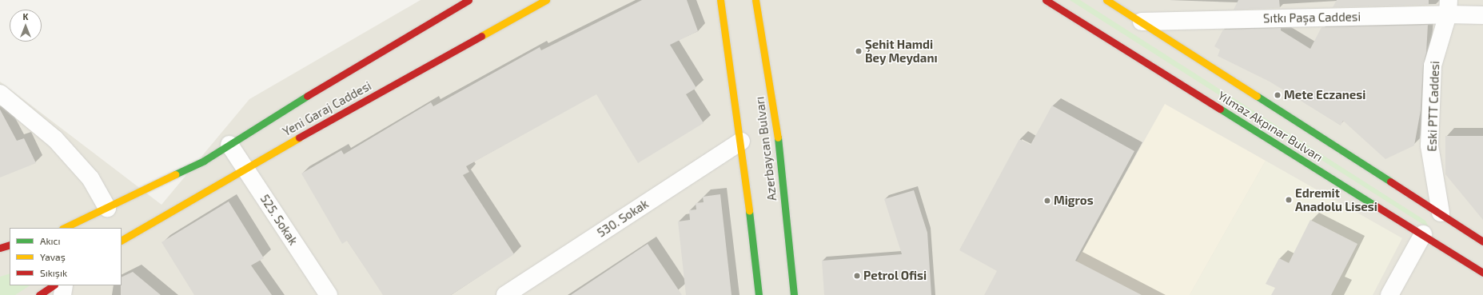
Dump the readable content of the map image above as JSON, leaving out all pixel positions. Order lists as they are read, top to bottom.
{
  "streets": {
    "main road": ["Yeni Garaj Caddesi", "Yılmaz Akpınar Bulvarı", "Azerbaycan Bulvarı"],
    "street": [
      "Sıtkı Paşa Caddesi",
      "Eski PTT Caddesi",
      "530. Sokak",
      "525. Sokak"
    ]
  },
  "crossings": [
    ["Sıtkı Paşa Caddesi", "Eski PTT Caddesi"],
    ["Sıtkı Paşa Caddesi", "Yılmaz Akpınar Bulvarı"],
    ["Eski PTT Caddesi", "Yılmaz Akpınar Bulvarı"],
    ["Yeni Garaj Caddesi", "525. Sokak"],
    ["Azerbaycan Bulvarı", "530. Sokak"]
  ],
  "places": [
    "Şehit Hamdi Bey Meydanı",
    "Mete Eczanesi",
    "Edremit Anadolu Lisesi",
    "Migros",
    "Petrol Ofisi"
  ],
  "legend": ["Akıcı", "Yavaş", "Sıkışık"],
  "north": "top"
}
